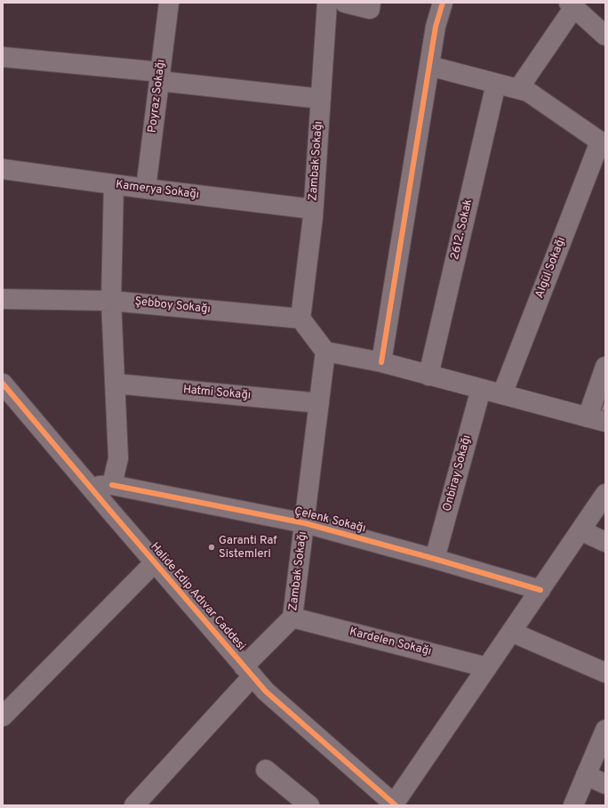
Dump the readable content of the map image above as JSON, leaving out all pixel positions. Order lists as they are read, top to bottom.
{
  "streets": {
    "street": [
      "Poyraz Sokağı",
      "Zambak Sokağı",
      "Kamerya Sokağı",
      "2612. Sokak",
      "Algül Sokağı",
      "Şebboy Sokağı",
      "Hatmi Sokağı",
      "Onbiray Sokağı",
      "Çelenk Sokağı",
      "Halide Edip Adıvar Caddesi",
      "Kardelen Sokağı"
    ]
  },
  "crossings": [
    ["Poyraz Sokağı", "Kamerya Sokağı"],
    ["Zambak Sokağı", "Kamerya Sokağı"],
    ["Zambak Sokağı", "Şebboy Sokağı"],
    ["Zambak Sokağı", "Hatmi Sokağı"],
    ["Zambak Sokağı", "Çelenk Sokağı"],
    ["Zambak Sokağı", "Halide Edip Adıvar Caddesi"],
    ["Zambak Sokağı", "Kardelen Sokağı"],
    ["Onbiray Sokağı", "Çelenk Sokağı"],
    ["Çelenk Sokağı", "Halide Edip Adıvar Caddesi"]
  ],
  "places": ["Garanti Raf Sistemleri"]
}
